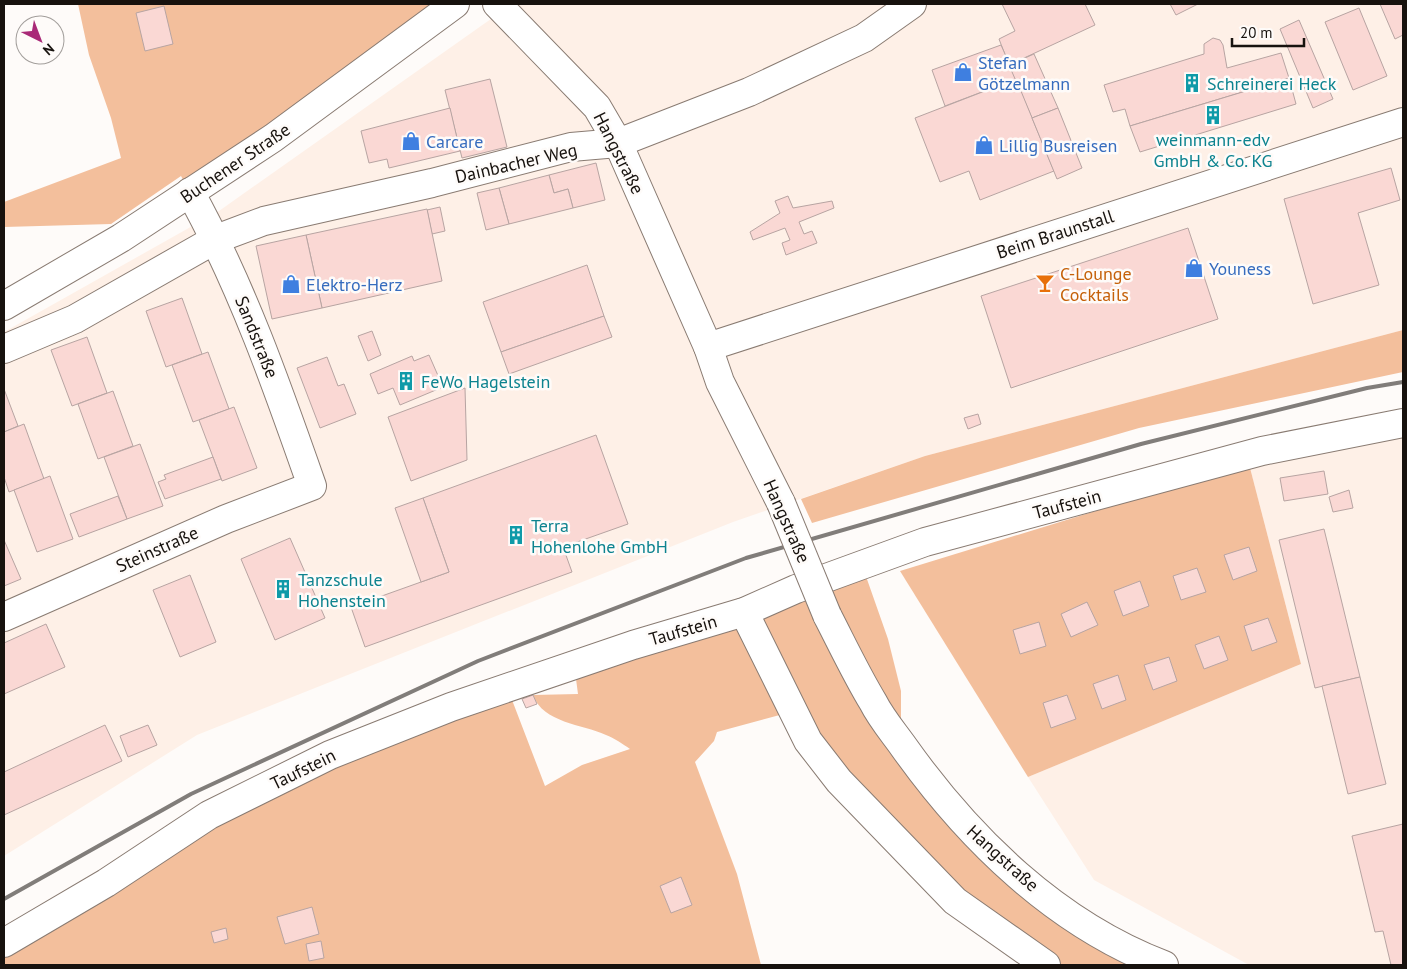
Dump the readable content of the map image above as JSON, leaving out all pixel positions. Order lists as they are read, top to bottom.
{
  "streets": {
    "street": [
      "Hangstraße",
      "Buchener Straße",
      "Dainbacher Weg",
      "Beim Braunstall",
      "Sandstraße",
      "Taufstein",
      "Steinstraße"
    ]
  },
  "crossings": [
    ["Hangstraße", "Dainbacher Weg"],
    ["Hangstraße", "Beim Braunstall"],
    ["Buchener Straße", "Sandstraße"],
    ["Dainbacher Weg", "Sandstraße"],
    ["Sandstraße", "Steinstraße"]
  ],
  "places": {
    "shop": [
      "Stefan Götzelmann",
      "Carcare",
      "Lillig Busreisen",
      "Youness",
      "Elektro-Herz"
    ],
    "building": [
      "Schreinerei Heck",
      "weinmann-edv GmbH & Co. KG",
      "FeWo Hagelstein",
      "Terra Hohenlohe GmbH",
      "Tanzschule Hohenstein"
    ],
    "bar": ["C-Lounge Cocktails"]
  },
  "scale_bar": "20 m",
  "north": "bottom right"
}
